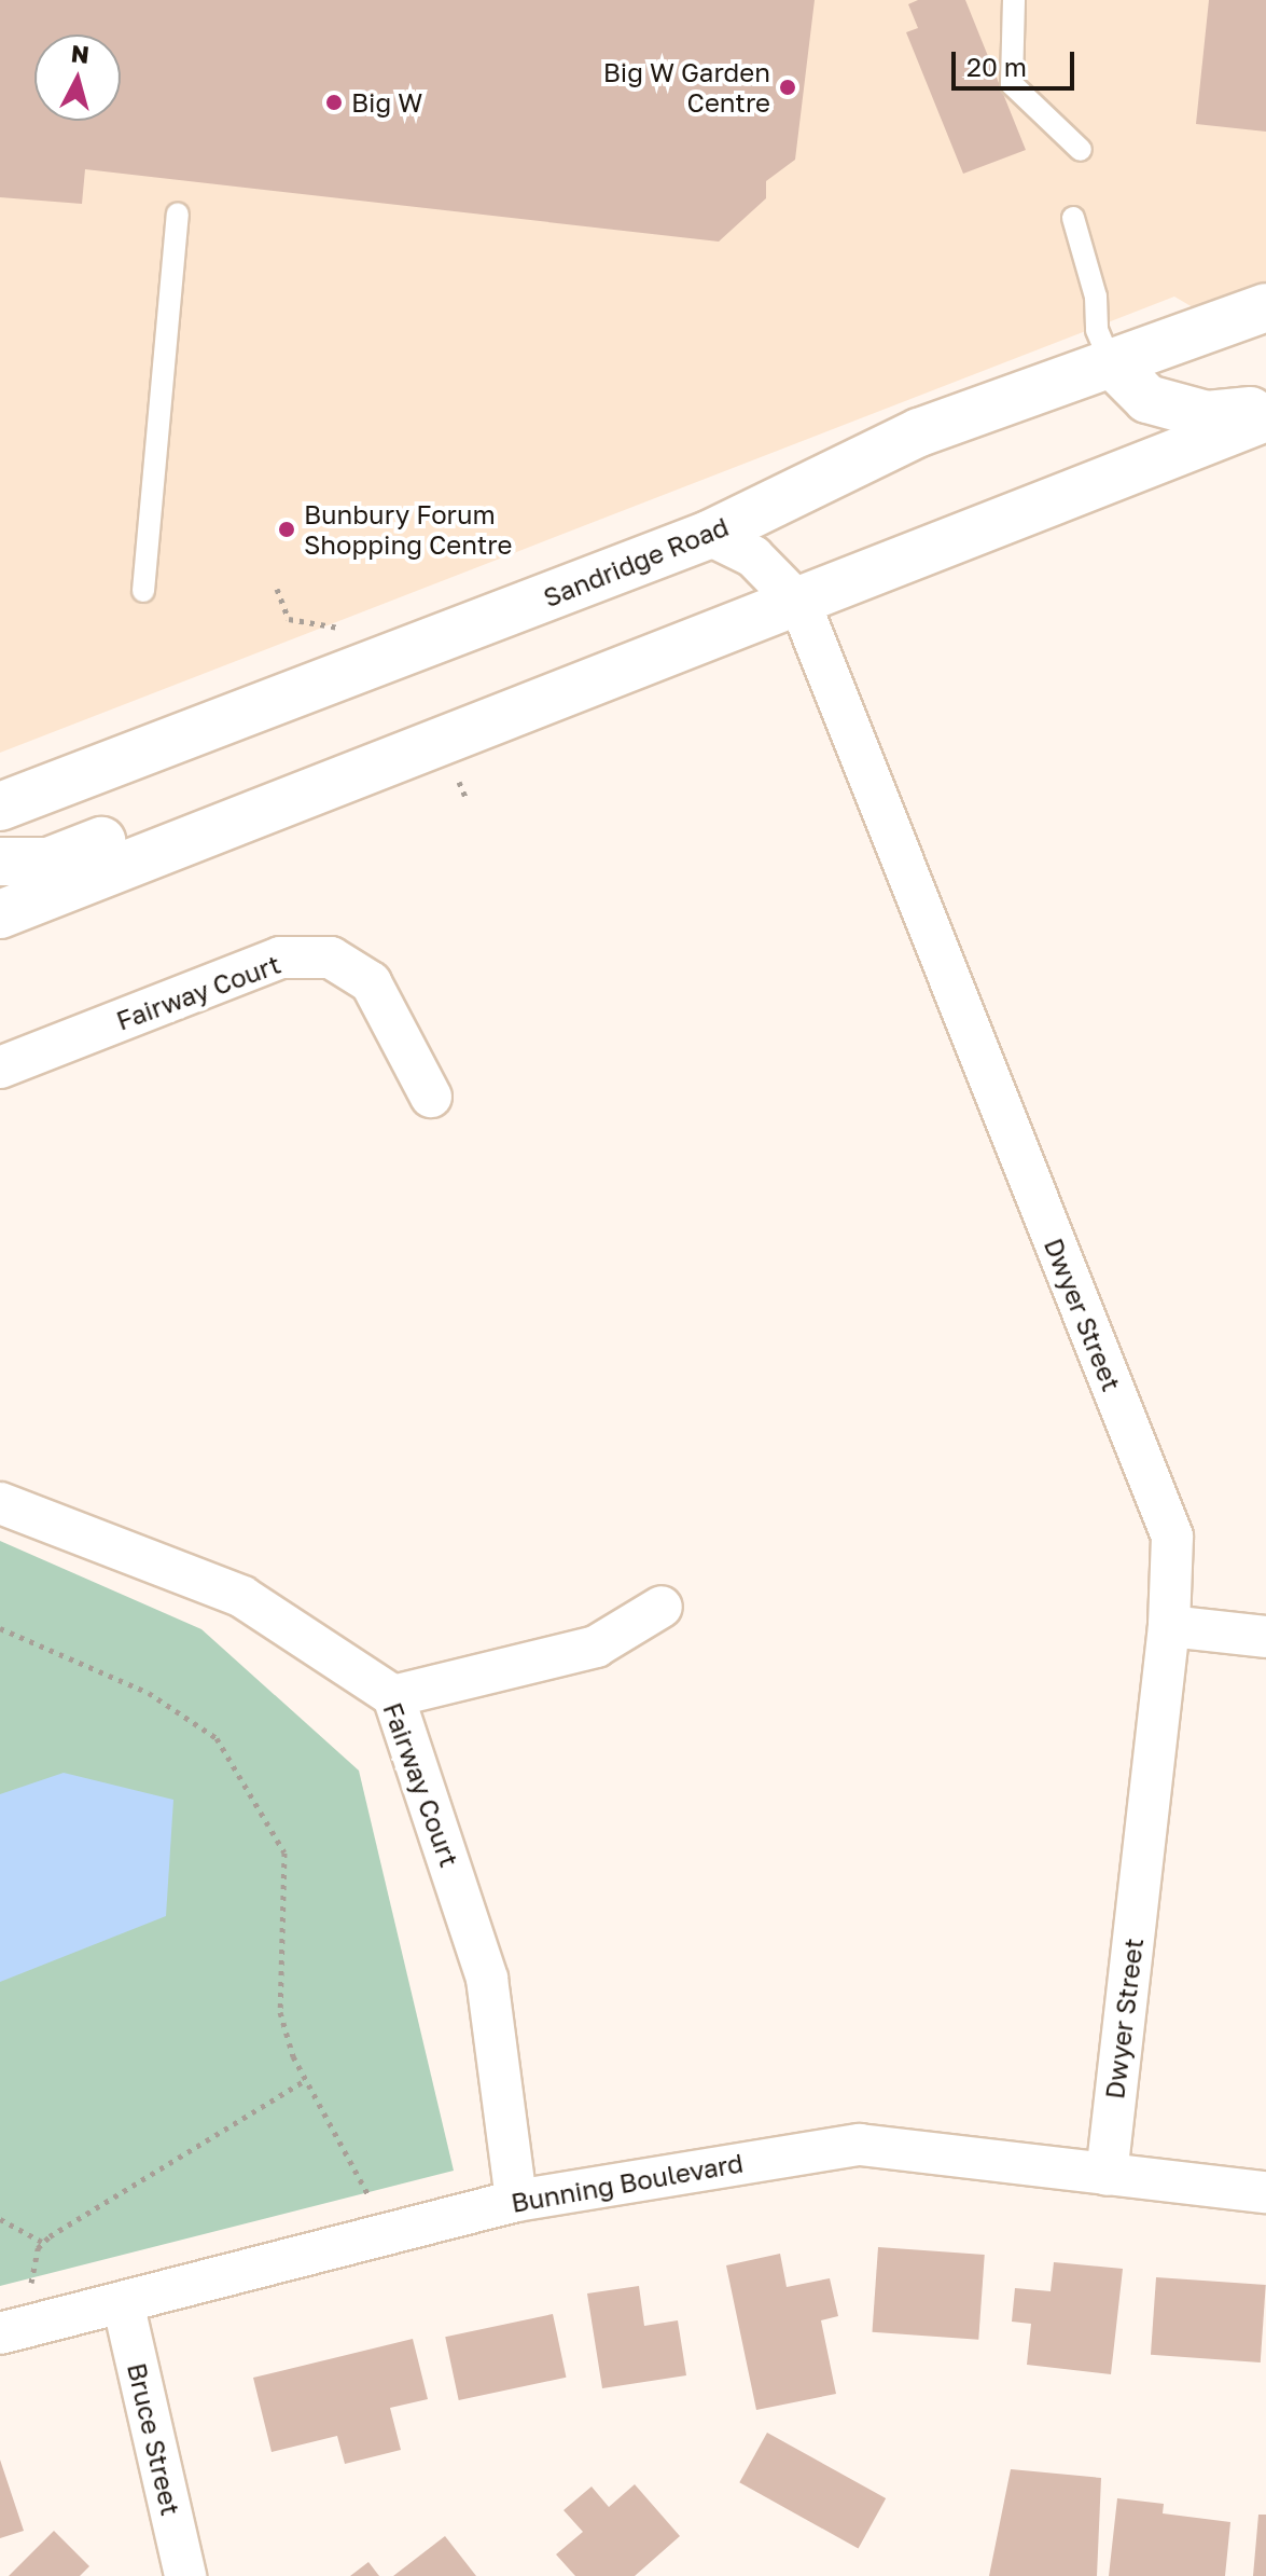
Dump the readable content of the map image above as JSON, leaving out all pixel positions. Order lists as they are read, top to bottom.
{
  "streets": {
    "main road": ["Sandridge Road"],
    "street": [
      "Fairway Court",
      "Dwyer Street",
      "Bunning Boulevard",
      "Bruce Street"
    ]
  },
  "crossings": [
    ["Sandridge Road", "Dwyer Street"],
    ["Fairway Court", "Bunning Boulevard"],
    ["Dwyer Street", "Bunning Boulevard"],
    ["Bunning Boulevard", "Bruce Street"]
  ],
  "places": ["Big W Garden Centre", "Big W", "Bunbury Forum Shopping Centre"],
  "scale_bar": "20 m",
  "north": "top"
}
